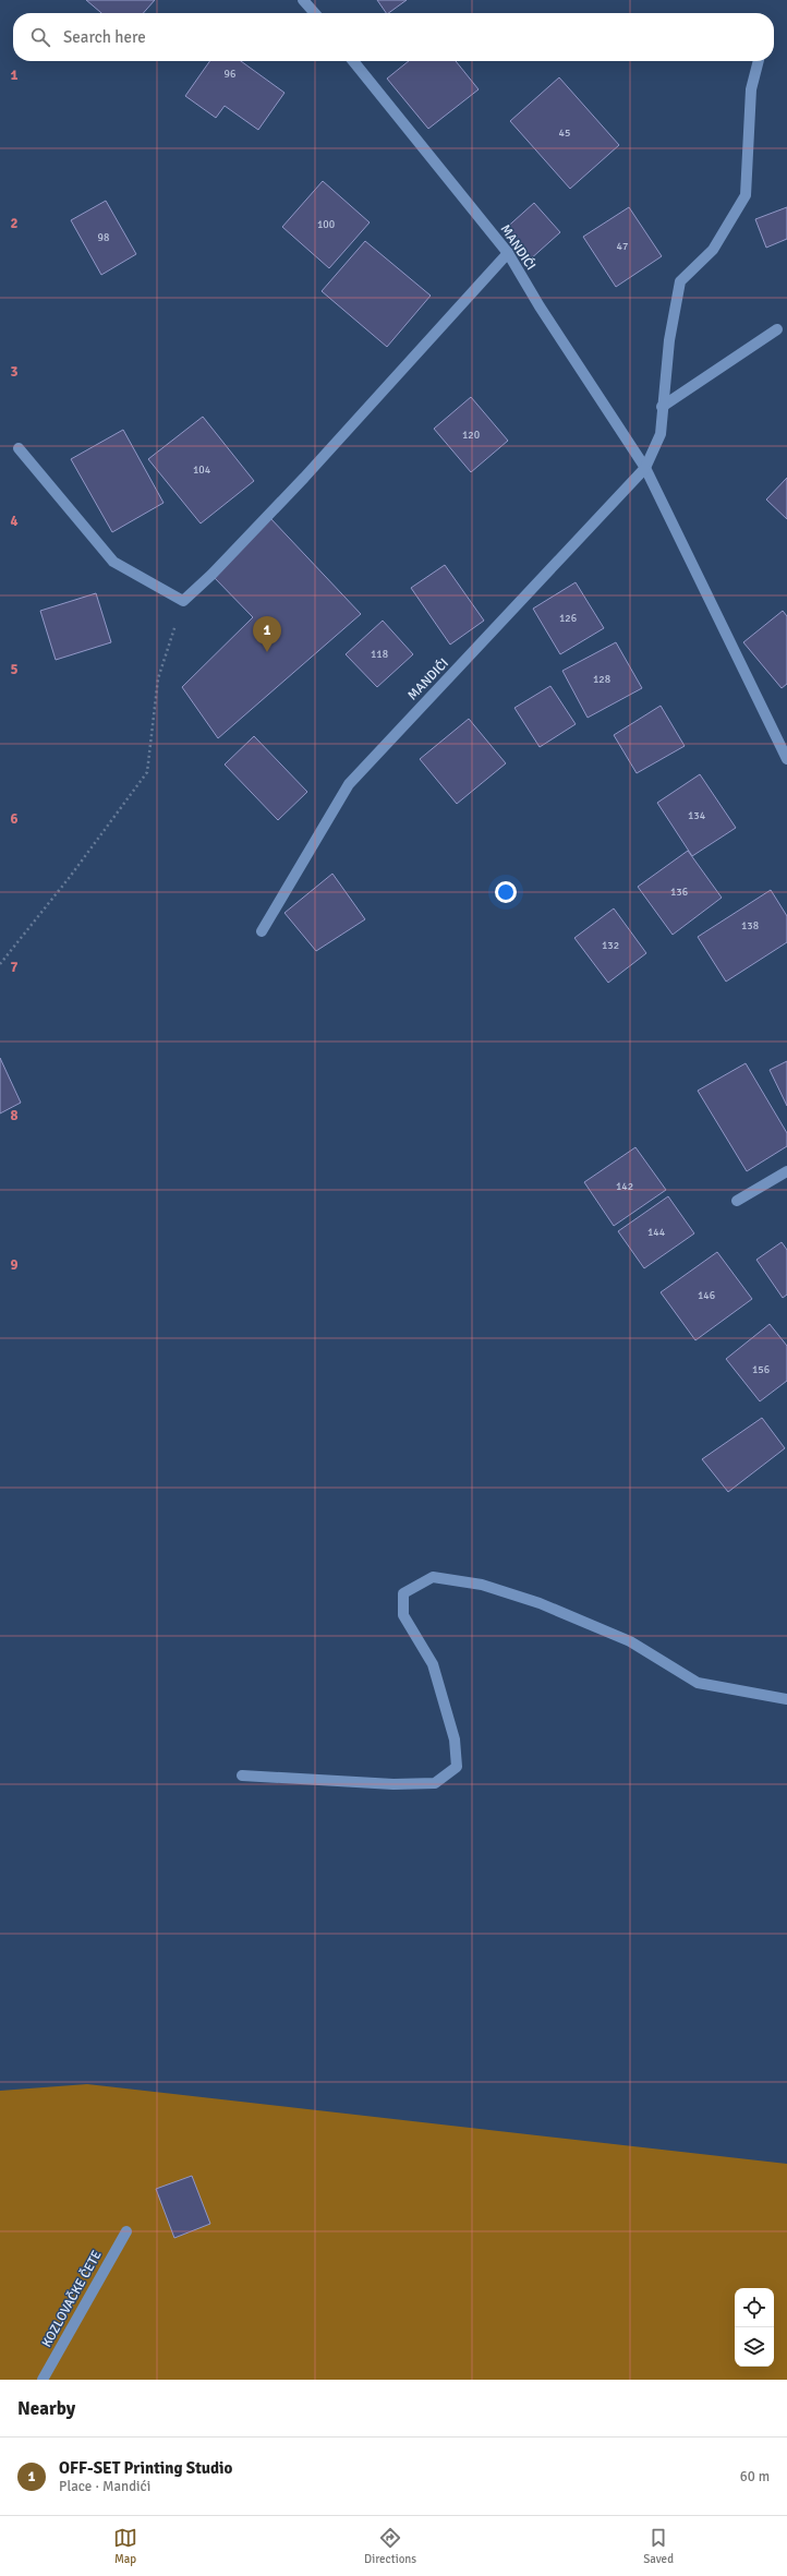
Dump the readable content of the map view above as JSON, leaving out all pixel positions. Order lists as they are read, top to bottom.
{
  "streets": {
    "street": ["MANDIĆI", "KOZLOVAČKE ČETE"]
  },
  "house_numbers": [
    "96",
    "45",
    "100",
    "98",
    "47",
    "120",
    "104",
    "126",
    "118",
    "128",
    "134",
    "136",
    "138",
    "132",
    "142",
    "144",
    "146",
    "156"
  ],
  "page": {
    "search": "Search here",
    "pins": "1",
    "heading": "Nearby",
    "list": [
      {
        "mark": "1",
        "name": "OFF-SET Printing Studio",
        "note": "Place · Mandići",
        "value": "60 m"
      }
    ],
    "nav": ["Map", "Directions", "Saved"]
  },
  "grid": {
    "rows": [
      "1",
      "2",
      "3",
      "4",
      "5",
      "6",
      "7",
      "8",
      "9"
    ]
  }
}
